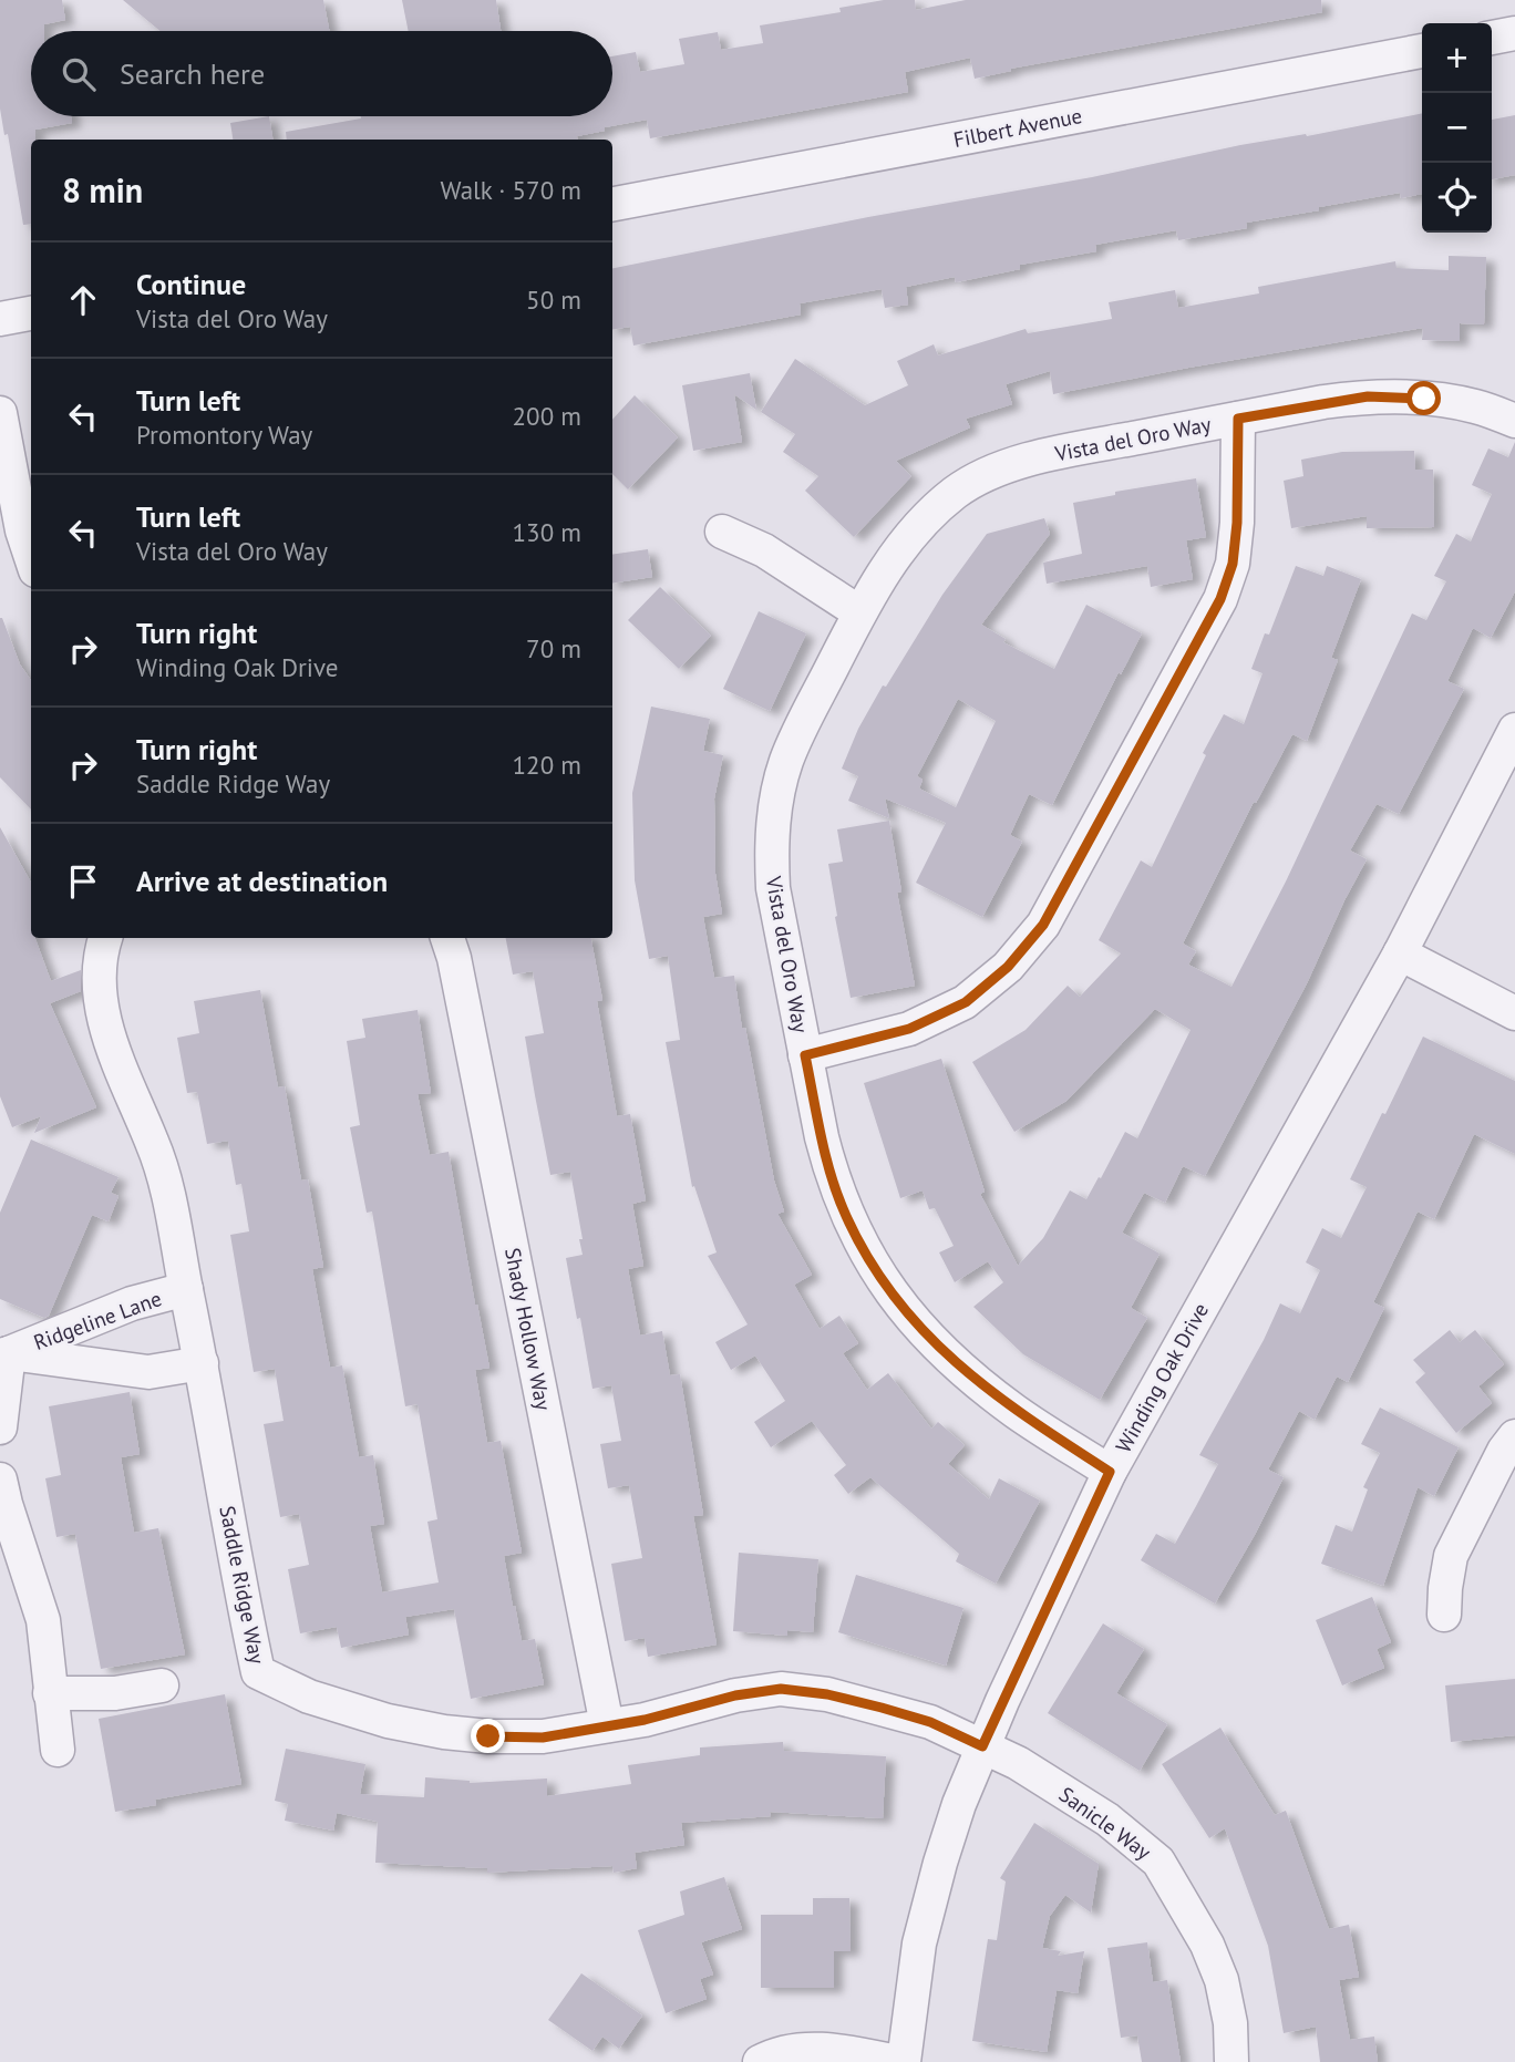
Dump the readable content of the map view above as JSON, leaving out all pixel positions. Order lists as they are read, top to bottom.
{
  "streets": {
    "street": [
      "Filbert Avenue",
      "Vista del Oro Way",
      "Ridgeline Lane",
      "Shady Hollow Way",
      "Winding Oak Drive",
      "Saddle Ridge Way",
      "Sanicle Way"
    ]
  },
  "crossings": [
    ["Vista del Oro Way", "Winding Oak Drive"],
    ["Ridgeline Lane", "Saddle Ridge Way"],
    ["Shady Hollow Way", "Saddle Ridge Way"],
    ["Winding Oak Drive", "Saddle Ridge Way"],
    ["Winding Oak Drive", "Sanicle Way"],
    ["Saddle Ridge Way", "Sanicle Way"]
  ],
  "page": {
    "map_buttons": ["+", "−"],
    "search": "Search here",
    "heading": ["8 min", "Walk · 570 m"],
    "list": [
      ["Continue", "Vista del Oro Way", "50 m"],
      ["Turn left", "Promontory Way", "200 m"],
      ["Turn left", "Vista del Oro Way", "130 m"],
      ["Turn right", "Winding Oak Drive", "70 m"],
      ["Turn right", "Saddle Ridge Way", "120 m"],
      "Arrive at destination"
    ]
  }
}
